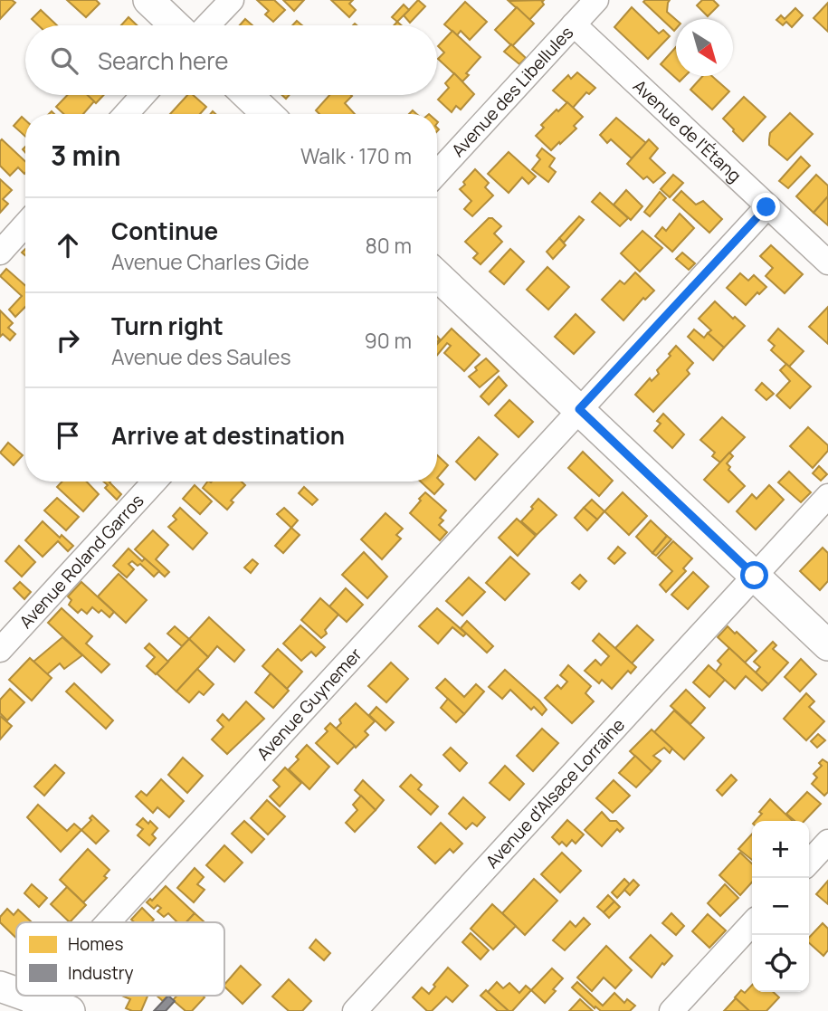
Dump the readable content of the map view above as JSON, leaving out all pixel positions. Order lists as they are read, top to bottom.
{
  "streets": {
    "street": [
      "Avenue des Libellules",
      "Avenue de l'Étang",
      "Avenue Roland Garros",
      "Avenue Guynemer",
      "Avenue d'Alsace Lorraine"
    ]
  },
  "crossings": [
    ["Avenue des Libellules", "Avenue de l'Étang"],
    ["Avenue de l'Étang", "Avenue Guynemer"]
  ],
  "legend": ["Homes", "Industry"],
  "north": "bottom right",
  "page": {
    "search": "Search here",
    "heading": ["3 min", "Walk · 170 m"],
    "list": [
      ["Continue", "Avenue Charles Gide", "80 m"],
      ["Turn right", "Avenue des Saules", "90 m"],
      "Arrive at destination"
    ],
    "map_buttons": ["+", "−"]
  }
}
